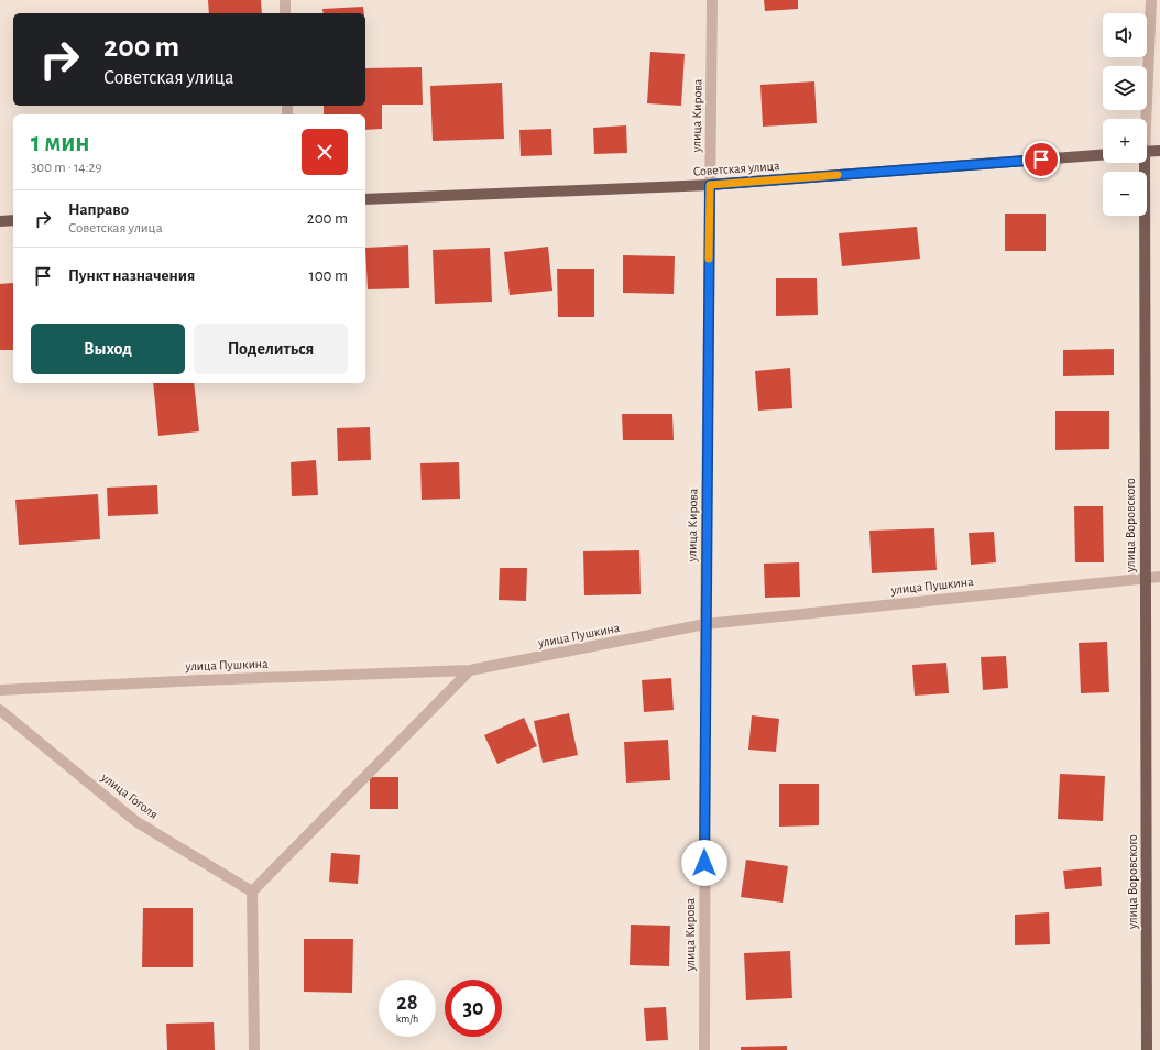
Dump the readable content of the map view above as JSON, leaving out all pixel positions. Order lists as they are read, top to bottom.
{
  "streets": {
    "main road": ["Советская улица", "улица Воровского"],
    "street": ["улица Кирова", "улица Пушкина", "улица Гоголя"]
  },
  "crossings": [
    ["улица Кирова", "Советская улица"],
    ["улица Кирова", "улица Пушкина"],
    ["улица Воровского", "улица Пушкина"]
  ],
  "page": {
    "map_buttons": ["+", "−"],
    "turn": ["200 m", "Советская улица"],
    "heading": ["1 мин", "300 m · 14:29"],
    "list": [
      {
        "name": "Направо",
        "note": "Советская улица",
        "value": "200 m"
      },
      {
        "name": "Пункт назначения",
        "value": "100 m"
      }
    ],
    "buttons": ["Выход", "Поделиться"],
    "speed": "28 km/h",
    "limit": "30"
  }
}
